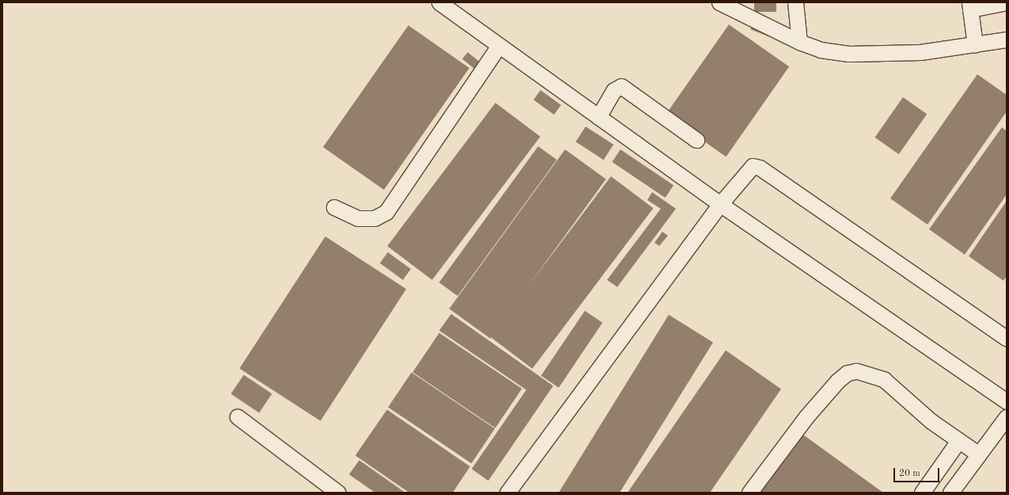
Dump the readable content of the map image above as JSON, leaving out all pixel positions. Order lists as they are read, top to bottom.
{
  "scale_bar": "20 m"
}
